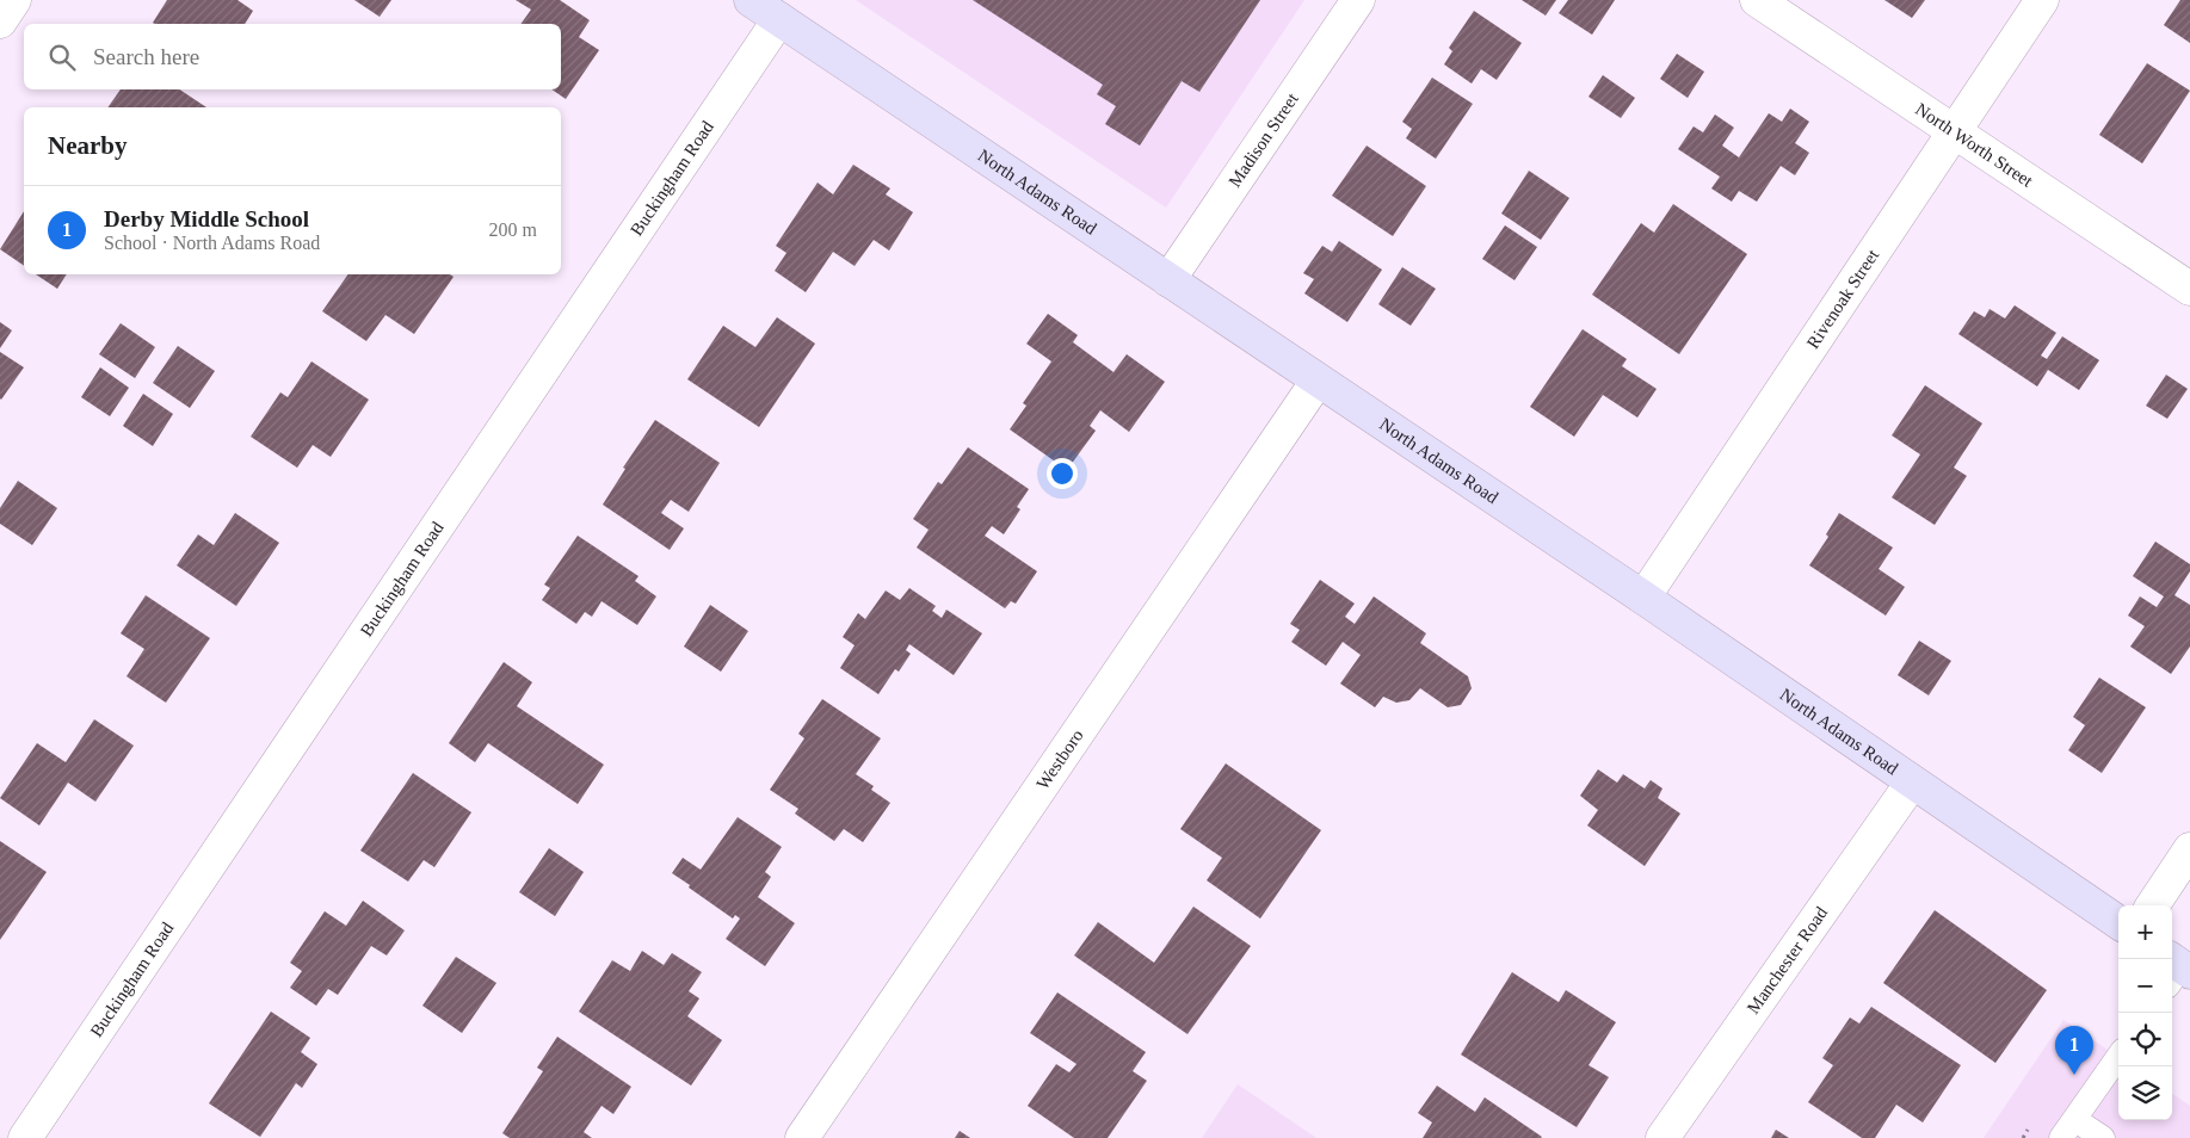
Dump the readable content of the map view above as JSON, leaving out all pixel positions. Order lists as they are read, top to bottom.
{
  "streets": {
    "main road": ["North Adams Road"],
    "street": [
      "Madison Street",
      "North Worth Street",
      "Buckingham Road",
      "Rivenoak Street",
      "Westboro",
      "Manchester Road"
    ]
  },
  "crossings": [
    ["Madison Street", "North Adams Road"],
    ["North Worth Street", "Rivenoak Street"],
    ["Buckingham Road", "North Adams Road"],
    ["North Adams Road", "Rivenoak Street"],
    ["North Adams Road", "Westboro"],
    ["North Adams Road", "Manchester Road"]
  ],
  "page": {
    "search": "Search here",
    "heading": "Nearby",
    "list": [
      {
        "mark": "1",
        "name": "Derby Middle School",
        "note": "School · North Adams Road",
        "value": "200 m"
      }
    ],
    "map_buttons": ["+", "−"],
    "pins": "1"
  }
}
